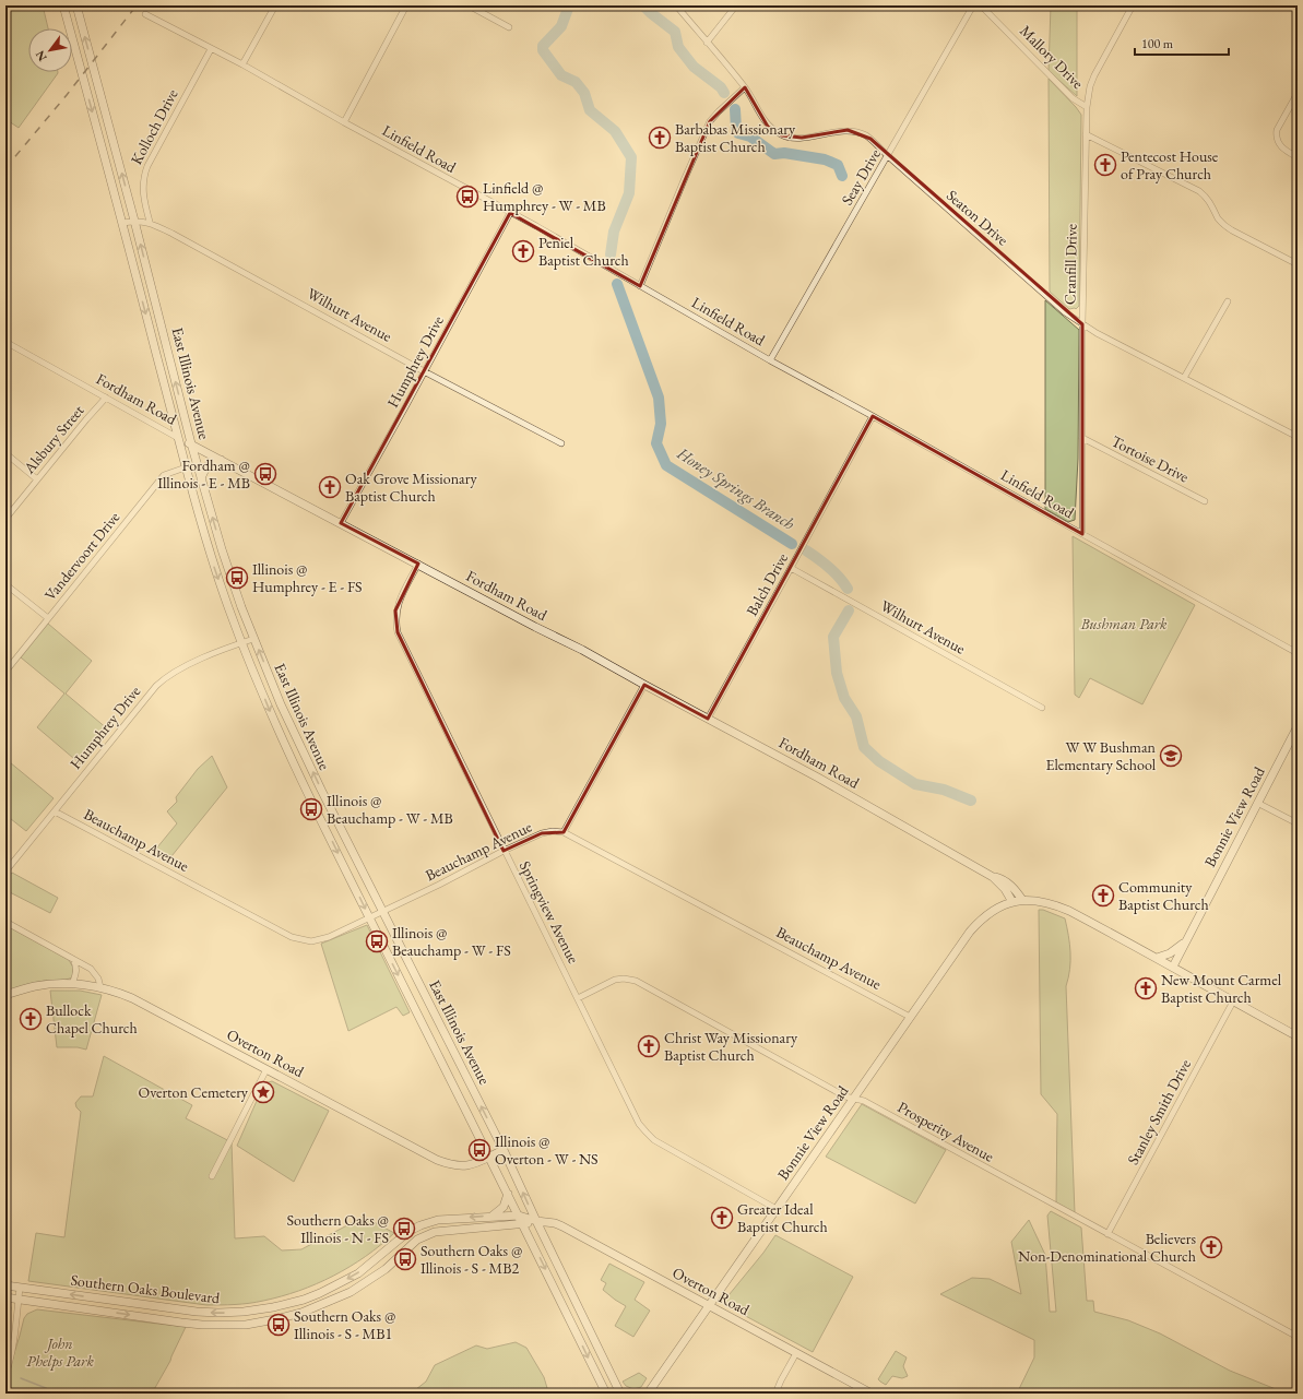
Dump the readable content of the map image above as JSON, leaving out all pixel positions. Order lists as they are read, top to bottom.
{
  "streets": {
    "street": [
      "Mallory Drive",
      "Kolloch Drive",
      "Linfield Road",
      "Seay Drive",
      "Seaton Drive",
      "Cranfill Drive",
      "Wilhurt Avenue",
      "Humphrey Drive",
      "East Illinois Avenue",
      "Fordham Road",
      "Alsbury Street",
      "Tortoise Drive",
      "Vandervoort Drive",
      "Balch Drive",
      "Bonnie View Road",
      "Beauchamp Avenue",
      "Springview Avenue",
      "Overton Road",
      "Stanley Smith Drive",
      "Prosperity Avenue",
      "Southern Oaks Boulevard"
    ]
  },
  "crossings": [
    ["Mallory Drive", "Cranfill Drive"],
    ["Kolloch Drive", "Linfield Road"],
    ["Kolloch Drive", "Wilhurt Avenue"],
    ["Linfield Road", "Seay Drive"],
    ["Linfield Road", "Cranfill Drive"],
    ["Linfield Road", "Humphrey Drive"],
    ["Linfield Road", "Balch Drive"],
    ["Seay Drive", "Seaton Drive"],
    ["Seaton Drive", "Cranfill Drive"],
    ["Cranfill Drive", "Tortoise Drive"],
    ["Wilhurt Avenue", "Humphrey Drive"],
    ["Wilhurt Avenue", "East Illinois Avenue"],
    ["Wilhurt Avenue", "Balch Drive"],
    ["Humphrey Drive", "East Illinois Avenue"],
    ["Humphrey Drive", "Fordham Road"],
    ["Humphrey Drive", "Beauchamp Avenue"],
    ["East Illinois Avenue", "Fordham Road"],
    ["East Illinois Avenue", "Vandervoort Drive"],
    ["East Illinois Avenue", "Beauchamp Avenue"],
    ["East Illinois Avenue", "Overton Road"],
    ["East Illinois Avenue", "Southern Oaks Boulevard"],
    ["Fordham Road", "Alsbury Street"],
    ["Fordham Road", "Balch Drive"],
    ["Fordham Road", "Bonnie View Road"],
    ["Fordham Road", "Springview Avenue"],
    ["Bonnie View Road", "Beauchamp Avenue"],
    ["Bonnie View Road", "Springview Avenue"],
    ["Bonnie View Road", "Overton Road"],
    ["Bonnie View Road", "Prosperity Avenue"],
    ["Beauchamp Avenue", "Springview Avenue"],
    ["Springview Avenue", "Prosperity Avenue"],
    ["Overton Road", "Southern Oaks Boulevard"],
    ["Stanley Smith Drive", "Prosperity Avenue"]
  ],
  "water": ["Honey Springs Branch"],
  "parks": ["Bushman Park", "John Phelps Park"],
  "places": {
    "church": [
      "Barbabas Missionary Baptist Church",
      "Pentecost House of Pray Church",
      "Peniel Baptist Church",
      "Oak Grove Missionary Baptist Church",
      "Community Baptist Church",
      "New Mount Carmel Baptist Church",
      "Bullock Chapel Church",
      "Christ Way Missionary Baptist Church",
      "Greater Ideal Baptist Church",
      "Believers Non-Denominational Church"
    ],
    "bus stop": [
      "Linfield @ Humphrey - W - MB",
      "Fordham @ Illinois - E - MB",
      "Illinois @ Humphrey - E - FS",
      "Illinois @ Beauchamp - W - MB",
      "Illinois @ Beauchamp - W - FS",
      "Illinois @ Overton - W - NS",
      "Southern Oaks @ Illinois - N - FS",
      "Southern Oaks @ Illinois - S - MB2",
      "Southern Oaks @ Illinois - S - MB1"
    ],
    "school or university": ["W W Bushman Elementary School"],
    "place": ["Overton Cemetery"]
  },
  "scale_bar": "100 m",
  "north": "bottom left"
}
